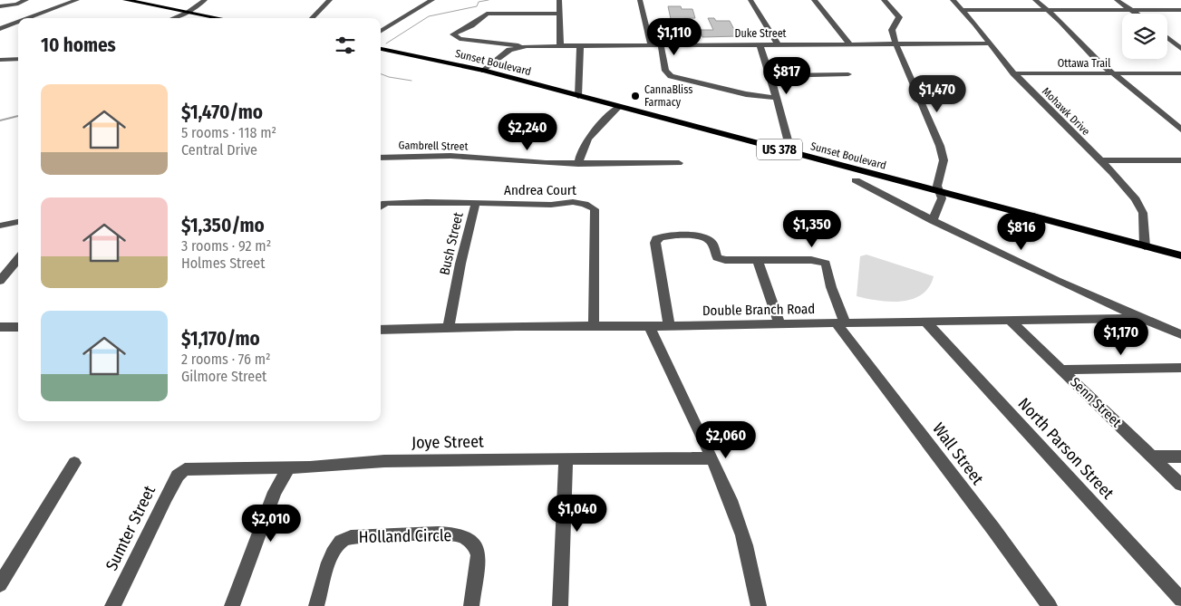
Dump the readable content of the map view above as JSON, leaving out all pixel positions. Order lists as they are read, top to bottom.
{
  "streets": {
    "main road": ["Sunset Boulevard", "US 378"],
    "street": [
      "Duke Street",
      "Ottawa Trail",
      "Mohawk Drive",
      "Gambrell Street",
      "Andrea Court",
      "Bush Street",
      "Double Branch Road",
      "Senn Street",
      "Joye Street",
      "North Parson Street",
      "Wall Street",
      "Sumter Street",
      "Holland Circle"
    ]
  },
  "crossings": [
    ["Duke Street", "Sunset Boulevard"],
    ["Duke Street", "Mohawk Drive"],
    ["Sunset Boulevard", "Mohawk Drive"],
    ["Ottawa Trail", "Mohawk Drive"],
    ["Andrea Court", "Bush Street"],
    ["Andrea Court", "Double Branch Road"],
    ["Bush Street", "Double Branch Road"],
    ["Double Branch Road", "Senn Street"],
    ["Double Branch Road", "North Parson Street"],
    ["Double Branch Road", "Wall Street"],
    ["Joye Street", "Sumter Street"]
  ],
  "places": ["CannaBliss Farmacy"],
  "page": {
    "price": [
      "$1,110",
      "$817",
      "$1,470",
      "$2,240",
      "$1,350",
      "$816",
      "$1,170",
      "$2,060",
      "$1,040",
      "$2,010"
    ],
    "heading": "10 homes",
    "list": [
      {
        "name": "$1,470/mo",
        "note": "5 rooms · 118 m² · Central Drive"
      },
      {
        "name": "$1,350/mo",
        "note": "3 rooms · 92 m² · Holmes Street"
      },
      {
        "name": "$1,170/mo",
        "note": "2 rooms · 76 m² · Gilmore Street"
      }
    ]
  }
}
